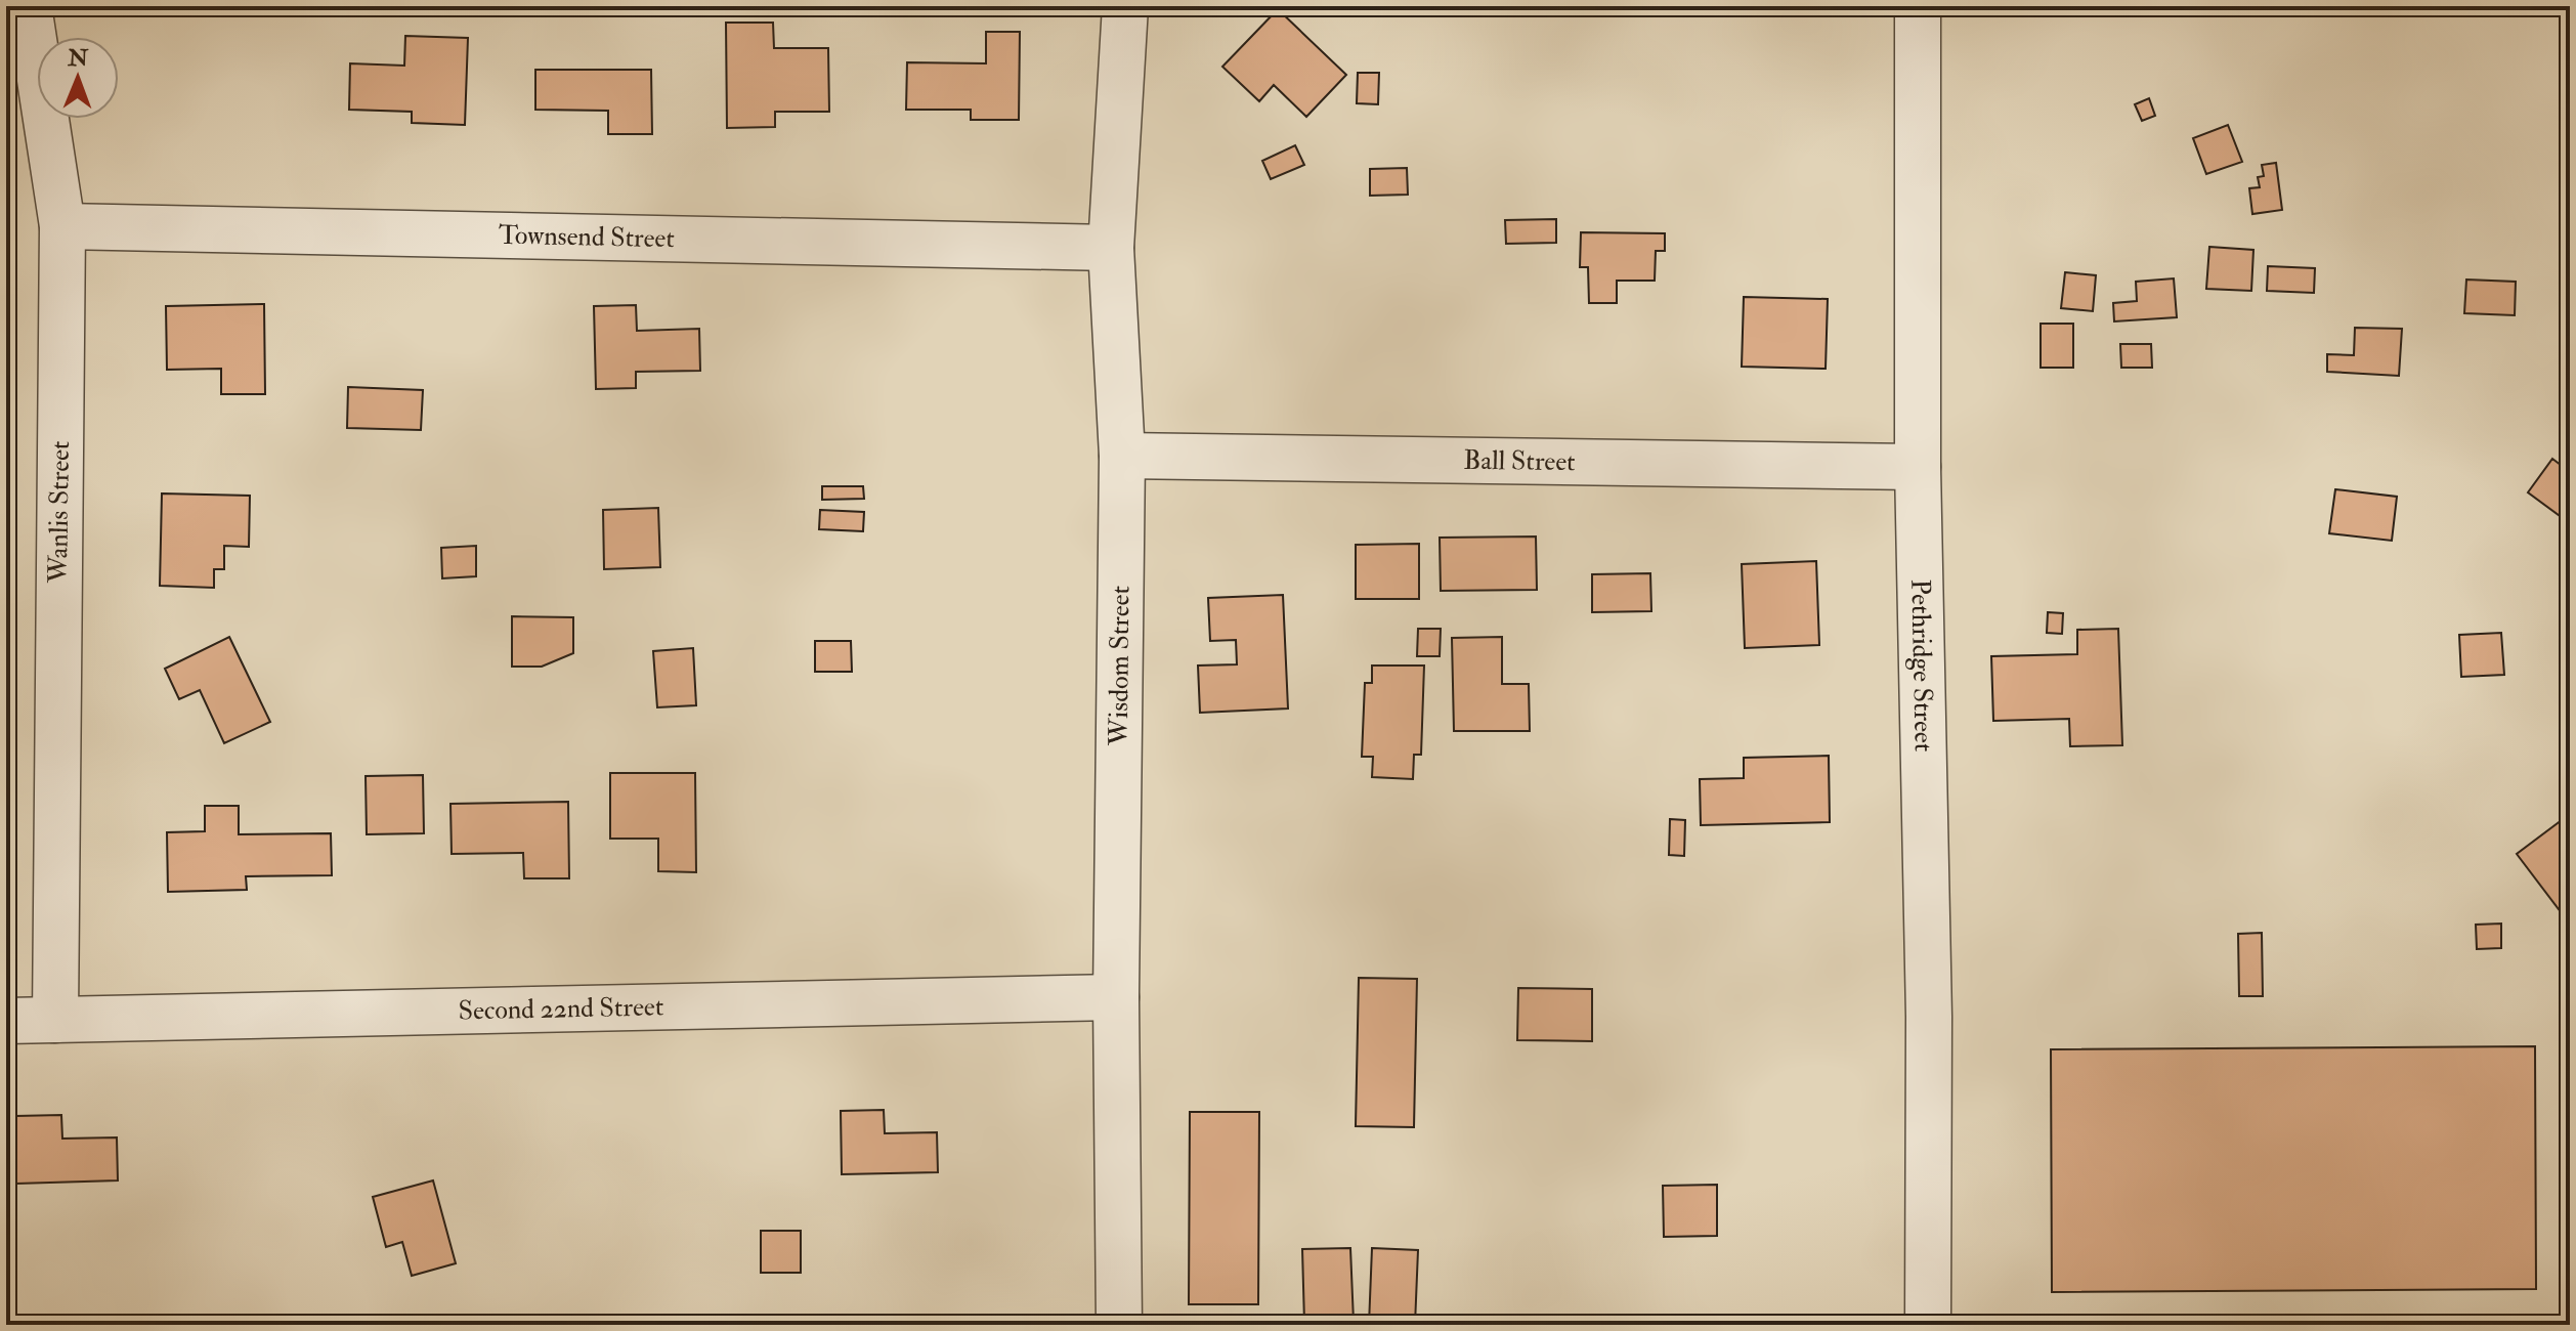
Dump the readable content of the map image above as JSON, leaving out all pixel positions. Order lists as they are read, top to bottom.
{
  "streets": {
    "street": [
      "Townsend Street",
      "Ball Street",
      "Wanlis Street",
      "Wisdom Street",
      "Pethridge Street",
      "Second 22nd Street"
    ]
  },
  "crossings": [
    ["Townsend Street", "Wanlis Street"],
    ["Townsend Street", "Wisdom Street"],
    ["Ball Street", "Wisdom Street"],
    ["Ball Street", "Pethridge Street"],
    ["Wanlis Street", "Second 22nd Street"],
    ["Wisdom Street", "Second 22nd Street"]
  ],
  "north": "top"
}
